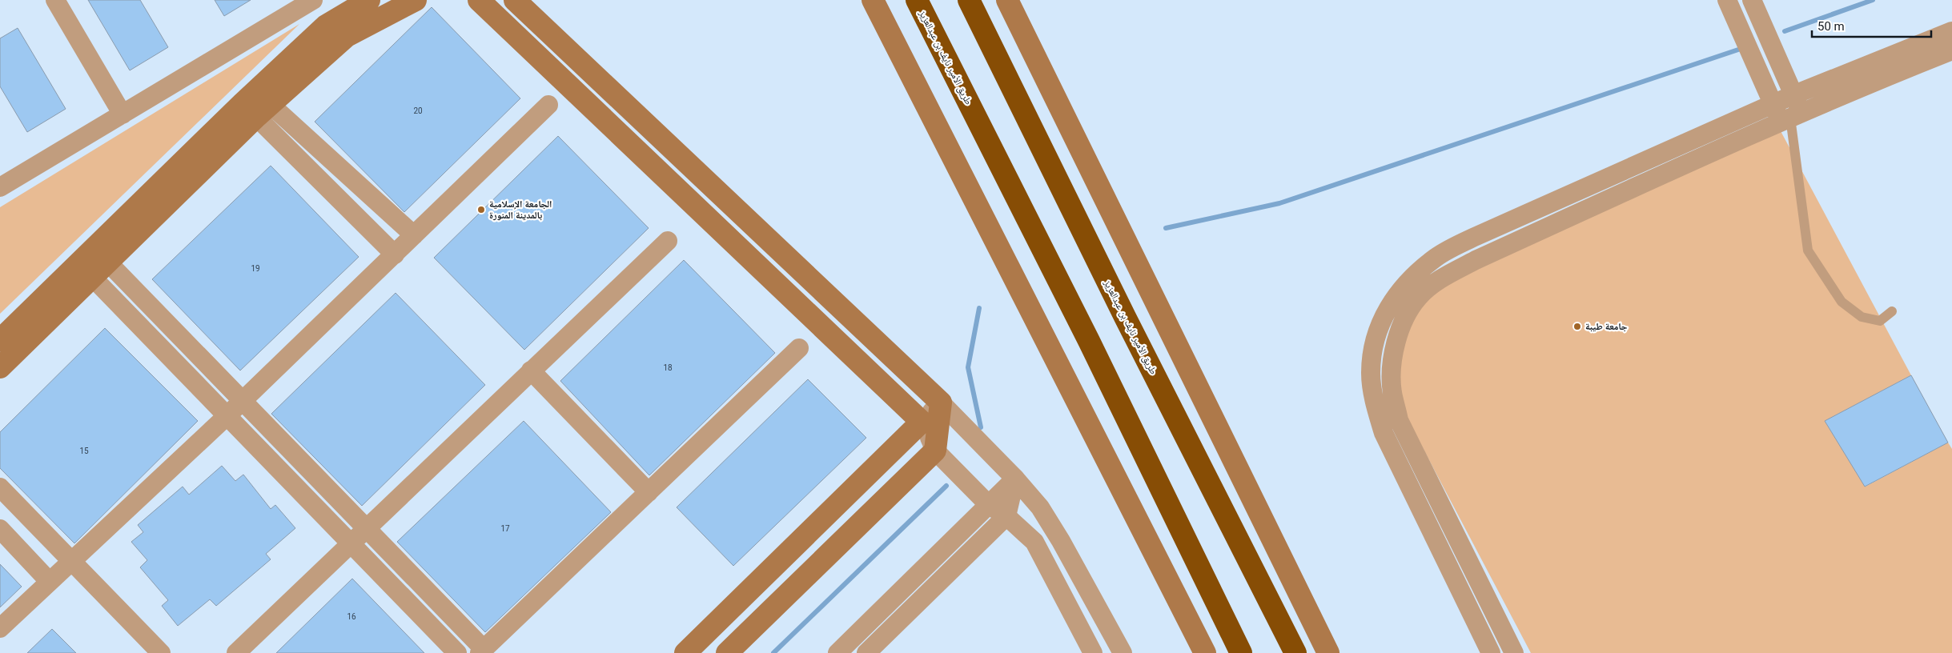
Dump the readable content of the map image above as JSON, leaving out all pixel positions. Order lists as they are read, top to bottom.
{
  "streets": {
    "highway": ["طريق الأمير نايف بن عبدالعزيز"]
  },
  "places": ["الجامعة الإسلامية بالمدينة المنورة", "جامعة طيبة"],
  "house_numbers": [
    "20",
    "19",
    "18",
    "15",
    "17",
    "16"
  ],
  "scale_bar": "50 m"
}
